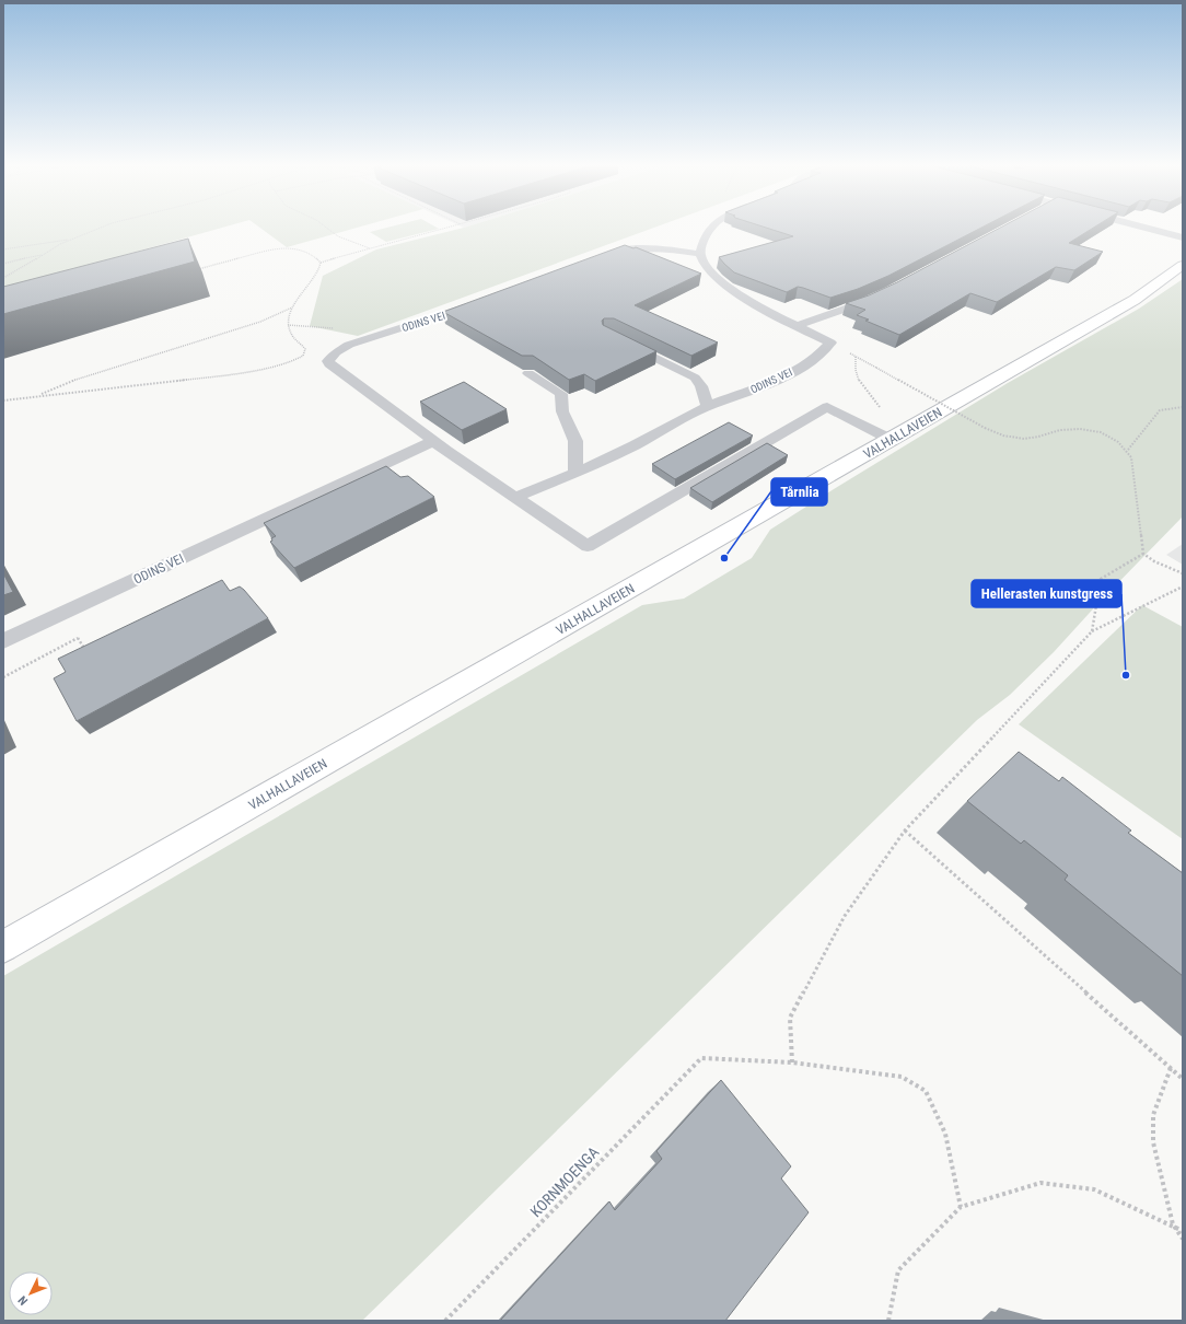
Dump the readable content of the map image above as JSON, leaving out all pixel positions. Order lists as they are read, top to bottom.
{
  "streets": {
    "street": ["VALHALLAVEIEN"],
    "lane": ["ODINS VEI"],
    "path": ["KORNMOENGA"]
  },
  "crossings": [
    ["ODINS VEI", "VALHALLAVEIEN"]
  ],
  "places": ["Tårnlia", "Hellerasten kunstgress"],
  "north": "bottom left"
}
